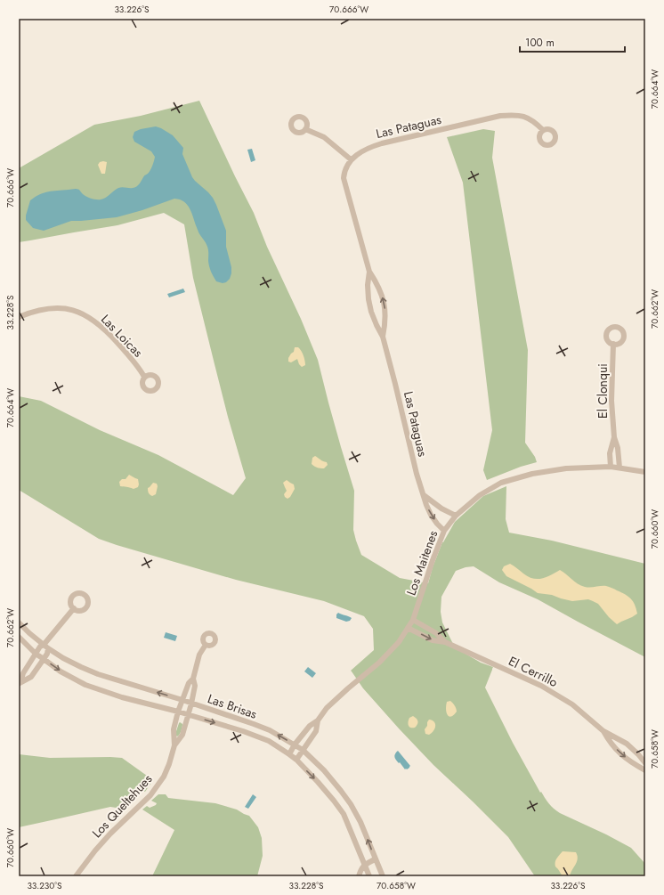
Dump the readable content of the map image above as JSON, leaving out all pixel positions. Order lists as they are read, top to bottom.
{
  "streets": {
    "street": [
      "Las Pataguas",
      "Las Loicas",
      "El Clonqui",
      "Los Maitenes",
      "El Cerrillo",
      "Las Brisas",
      "Los Queltehues"
    ]
  },
  "crossings": [
    ["Las Pataguas", "Los Maitenes"],
    ["El Clonqui", "Los Maitenes"],
    ["Los Maitenes", "El Cerrillo"],
    ["Los Maitenes", "Las Brisas"],
    ["Las Brisas", "Los Queltehues"]
  ],
  "scale_bar": "100 m",
  "coordinates": [
    "33.226°S",
    "70.666°W",
    "70.664°W",
    "70.662°W",
    "33.228°S",
    "70.660°W",
    "70.658°W",
    "33.230°S"
  ]
}
